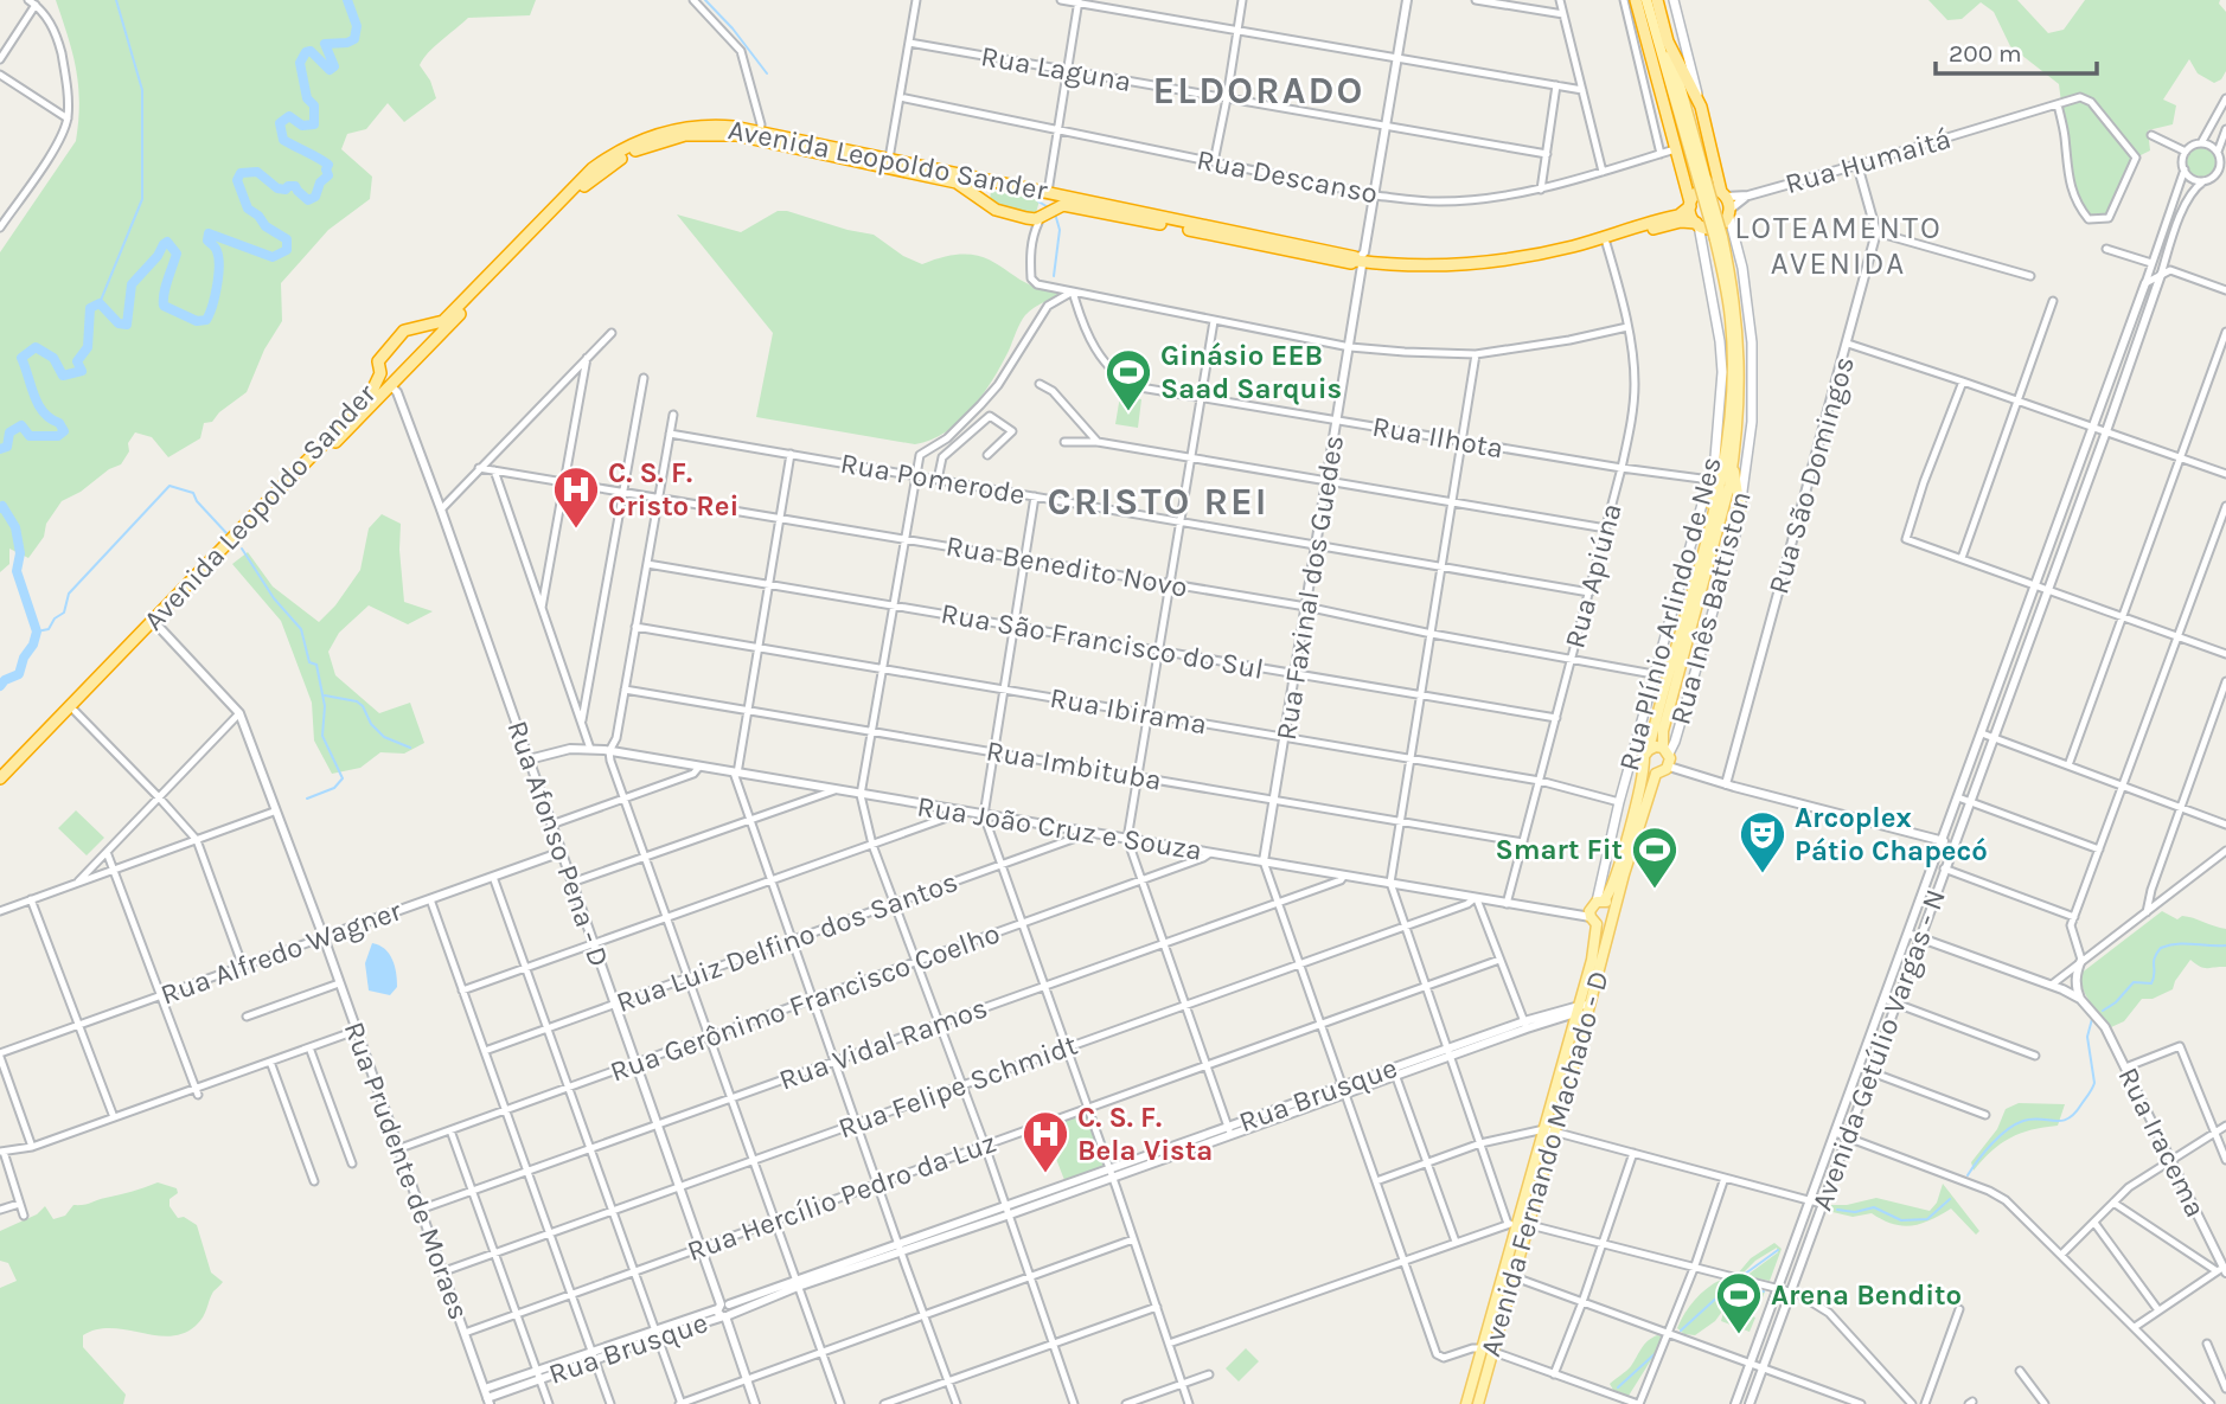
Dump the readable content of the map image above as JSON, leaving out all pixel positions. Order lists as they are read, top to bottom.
{
  "streets": {
    "highway": ["Avenida Leopoldo Sander"],
    "main road": ["Rua Inês Battiston", "Rua Plínio Arlindo de Nes", "Avenida Fernando Machado - D"],
    "street": [
      "Rua Laguna",
      "Rua Humaitá",
      "Rua Descanso",
      "Rua Ilhota",
      "Rua São Domingos",
      "Rua Pomerode",
      "Rua Benedito Novo",
      "Rua Apiúna",
      "Rua Faxinal dos Guedes",
      "Rua São Francisco do Sul",
      "Rua Ibirama",
      "Rua Imbituba",
      "Rua João Cruz e Souza",
      "Rua Afonso Pena - D",
      "Rua Luiz Delfino dos Santos",
      "Rua Alfredo Wagner",
      "Rua Gerônimo Francisco Coelho",
      "Rua Vidal Ramos",
      "Avenida Getúlio Vargas - N",
      "Rua Felipe Schmidt",
      "Rua Brusque",
      "Rua Iracema",
      "Rua Prudente de Moraes",
      "Rua Hercílio Pedro da Luz"
    ]
  },
  "crossings": [
    ["Rua Laguna", "Rua Faxinal dos Guedes"],
    ["Avenida Leopoldo Sander", "Rua Humaitá"],
    ["Avenida Leopoldo Sander", "Rua Apiúna"],
    ["Avenida Leopoldo Sander", "Rua Faxinal dos Guedes"],
    ["Avenida Leopoldo Sander", "Rua Inês Battiston"],
    ["Avenida Leopoldo Sander", "Rua Plínio Arlindo de Nes"],
    ["Avenida Leopoldo Sander", "Rua Afonso Pena - D"],
    ["Rua Humaitá", "Rua Inês Battiston"],
    ["Rua Humaitá", "Rua Plínio Arlindo de Nes"],
    ["Rua Descanso", "Rua Faxinal dos Guedes"],
    ["Rua Ilhota", "Rua Apiúna"],
    ["Rua Ilhota", "Rua Faxinal dos Guedes"],
    ["Rua Ilhota", "Rua Plínio Arlindo de Nes"],
    ["Rua Pomerode", "Rua Apiúna"],
    ["Rua Pomerode", "Rua Faxinal dos Guedes"],
    ["Rua Benedito Novo", "Rua Apiúna"],
    ["Rua Benedito Novo", "Rua Faxinal dos Guedes"],
    ["Rua Benedito Novo", "Rua Plínio Arlindo de Nes"],
    ["Rua Apiúna", "Rua São Francisco do Sul"],
    ["Rua Apiúna", "Rua Ibirama"],
    ["Rua Apiúna", "Rua Imbituba"],
    ["Rua Apiúna", "Rua João Cruz e Souza"],
    ["Rua Faxinal dos Guedes", "Rua São Francisco do Sul"],
    ["Rua Faxinal dos Guedes", "Rua Ibirama"],
    ["Rua Faxinal dos Guedes", "Rua Imbituba"],
    ["Rua Faxinal dos Guedes", "Rua João Cruz e Souza"],
    ["Rua Inês Battiston", "Rua Plínio Arlindo de Nes"],
    ["Rua Plínio Arlindo de Nes", "Rua Ibirama"],
    ["Rua Plínio Arlindo de Nes", "Rua João Cruz e Souza"],
    ["Rua Plínio Arlindo de Nes", "Avenida Fernando Machado - D"],
    ["Rua João Cruz e Souza", "Rua Afonso Pena - D"],
    ["Rua João Cruz e Souza", "Rua Luiz Delfino dos Santos"],
    ["Rua João Cruz e Souza", "Rua Gerônimo Francisco Coelho"],
    ["Rua João Cruz e Souza", "Rua Vidal Ramos"],
    ["Rua João Cruz e Souza", "Rua Felipe Schmidt"],
    ["Rua João Cruz e Souza", "Avenida Fernando Machado - D"],
    ["Rua Afonso Pena - D", "Rua Luiz Delfino dos Santos"],
    ["Rua Afonso Pena - D", "Rua Alfredo Wagner"],
    ["Rua Afonso Pena - D", "Rua Gerônimo Francisco Coelho"],
    ["Rua Afonso Pena - D", "Rua Vidal Ramos"],
    ["Rua Afonso Pena - D", "Rua Felipe Schmidt"],
    ["Rua Afonso Pena - D", "Rua Brusque"],
    ["Rua Afonso Pena - D", "Rua Hercílio Pedro da Luz"],
    ["Rua Alfredo Wagner", "Rua Prudente de Moraes"],
    ["Rua Gerônimo Francisco Coelho", "Rua Prudente de Moraes"],
    ["Rua Vidal Ramos", "Rua Prudente de Moraes"],
    ["Rua Felipe Schmidt", "Rua Prudente de Moraes"],
    ["Rua Brusque", "Avenida Fernando Machado - D"],
    ["Rua Brusque", "Rua Prudente de Moraes"],
    ["Rua Prudente de Moraes", "Rua Hercílio Pedro da Luz"]
  ],
  "districts": ["ELDORADO", "LOTEAMENTO AVENIDA", "CRISTO REI"],
  "places": {
    "sports": ["Ginásio EEB Saad Sarquis", "Smart Fit", "Arena Bendito"],
    "hospital": ["C. S. F. Cristo Rei", "C. S. F. Bela Vista"],
    "theatre": ["Arcoplex Pátio Chapecó"]
  },
  "scale_bar": "200 m"
}
